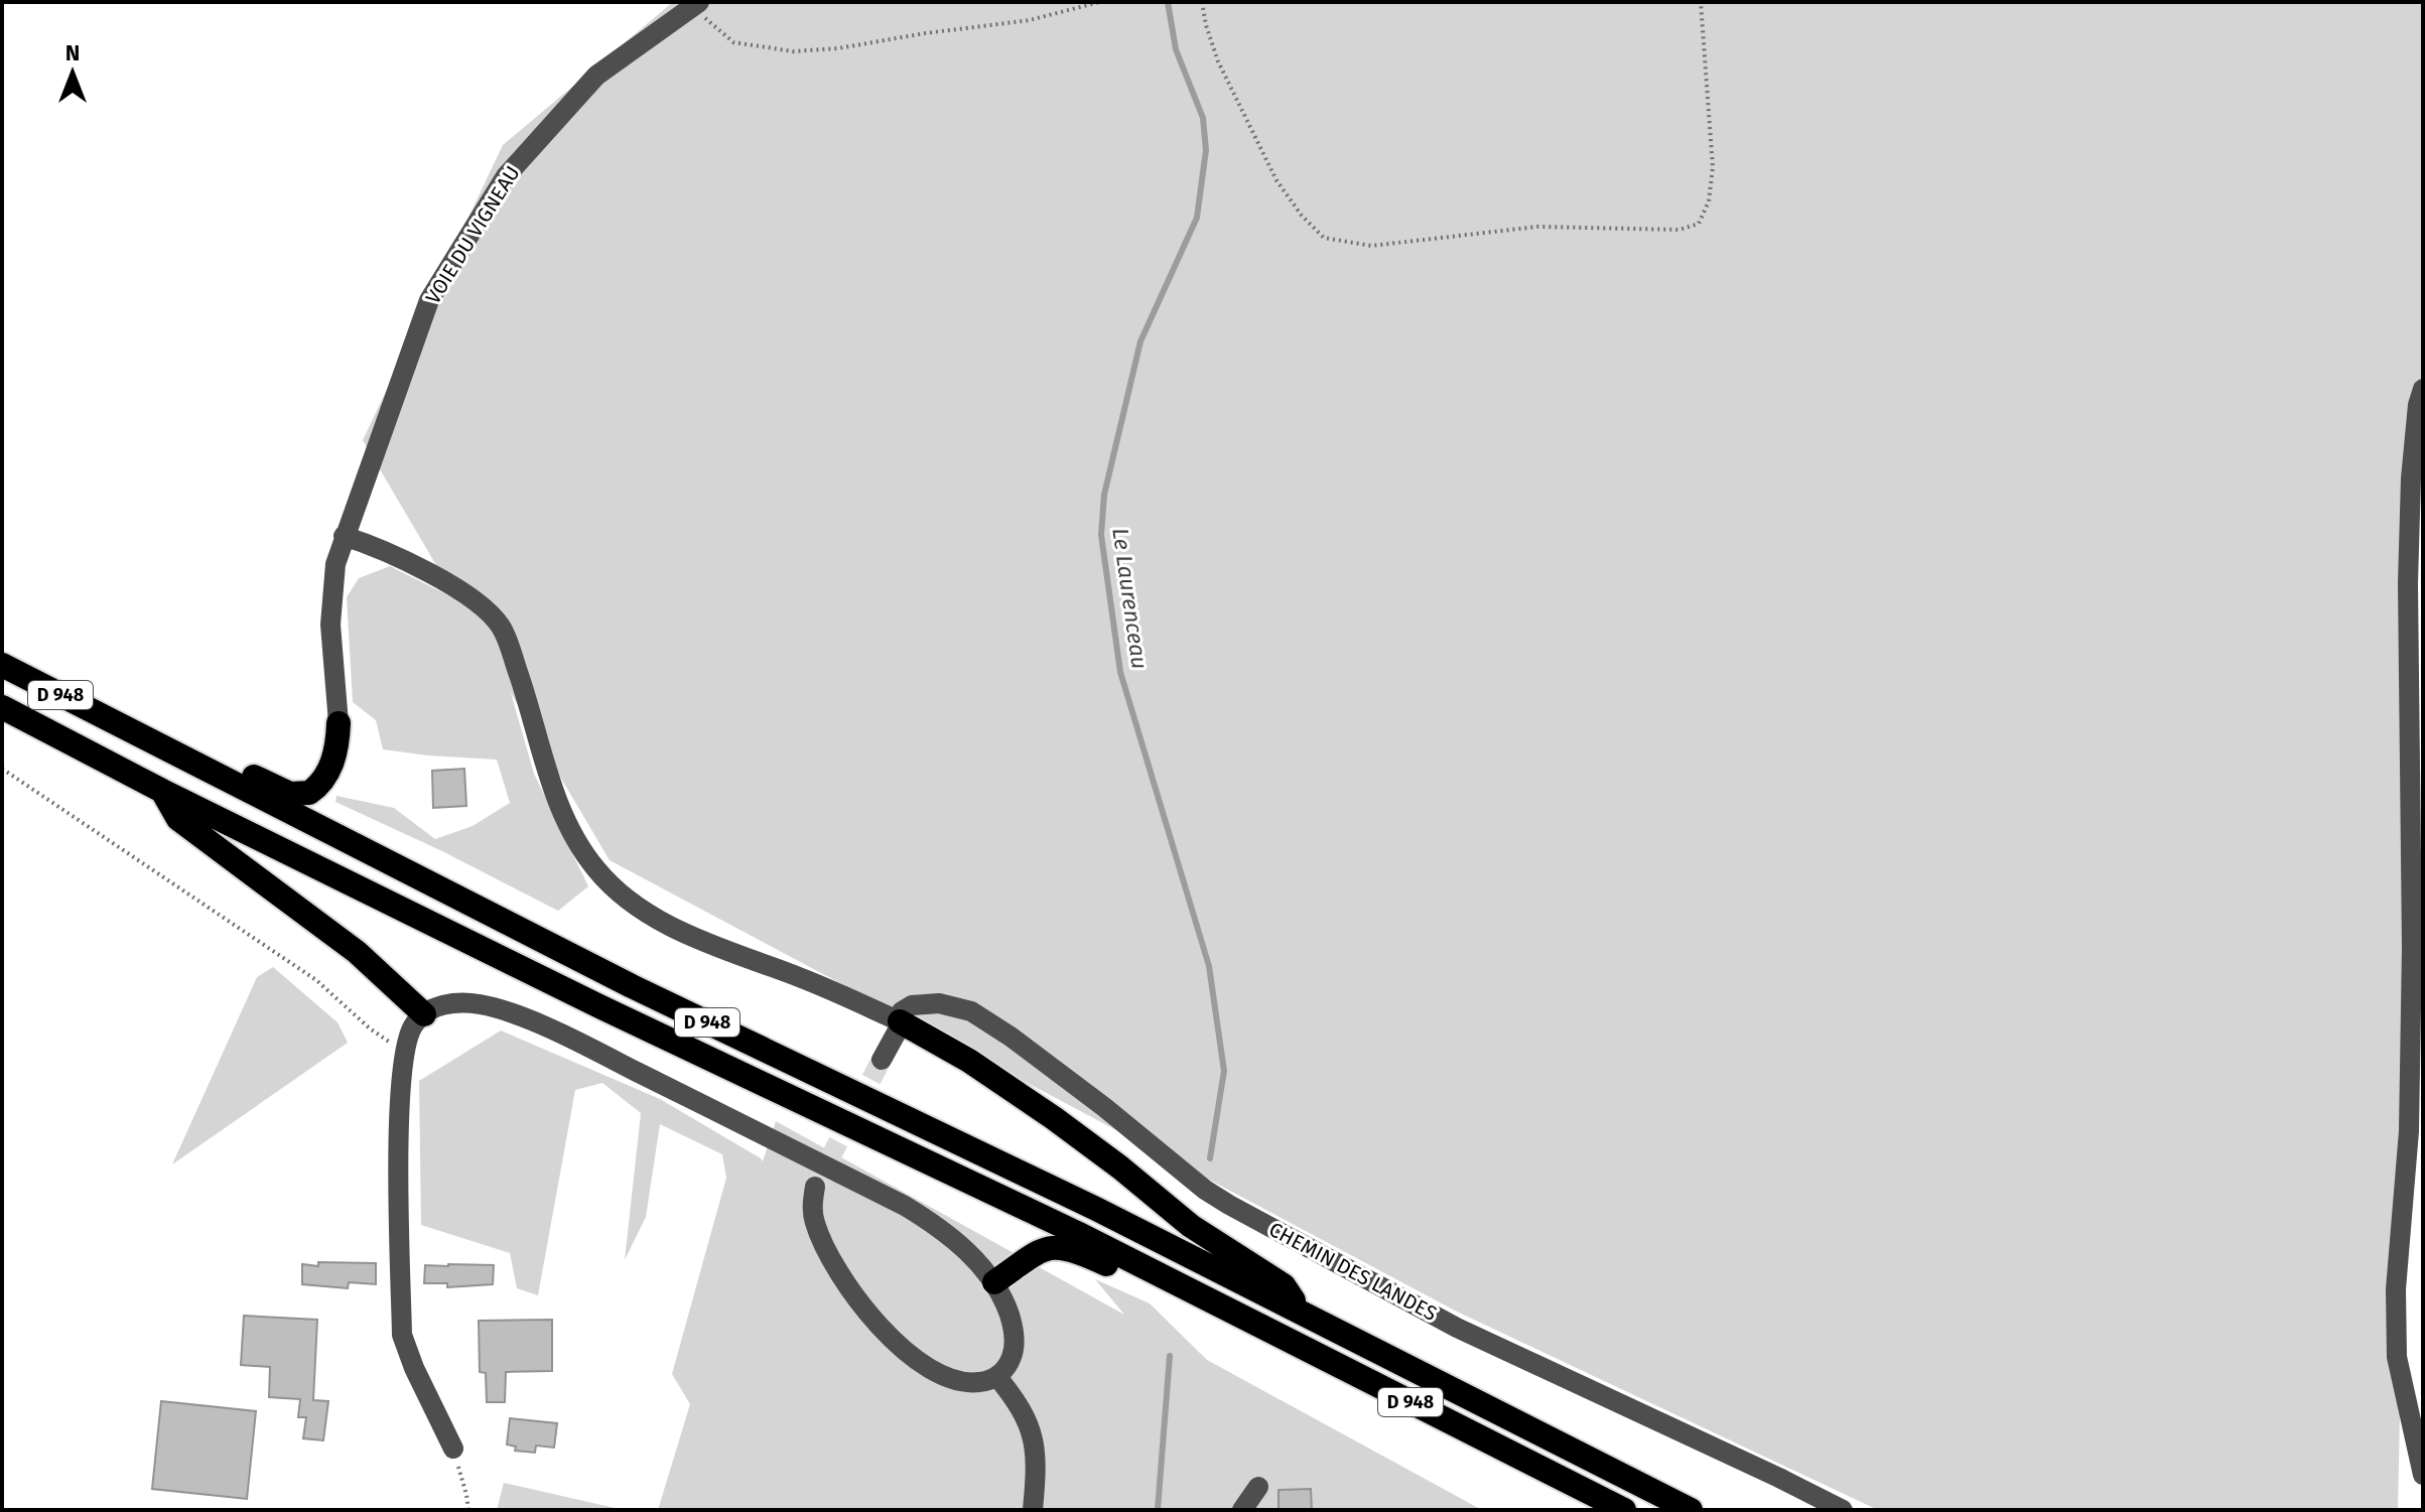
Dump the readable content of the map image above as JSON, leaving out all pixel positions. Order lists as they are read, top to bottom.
{
  "streets": {
    "highway": ["D 948"],
    "street": ["VOIE DU VIGNEAU", "CHEMIN DES LANDES"]
  },
  "water": ["Le Laurenceau"],
  "north": "top"
}
